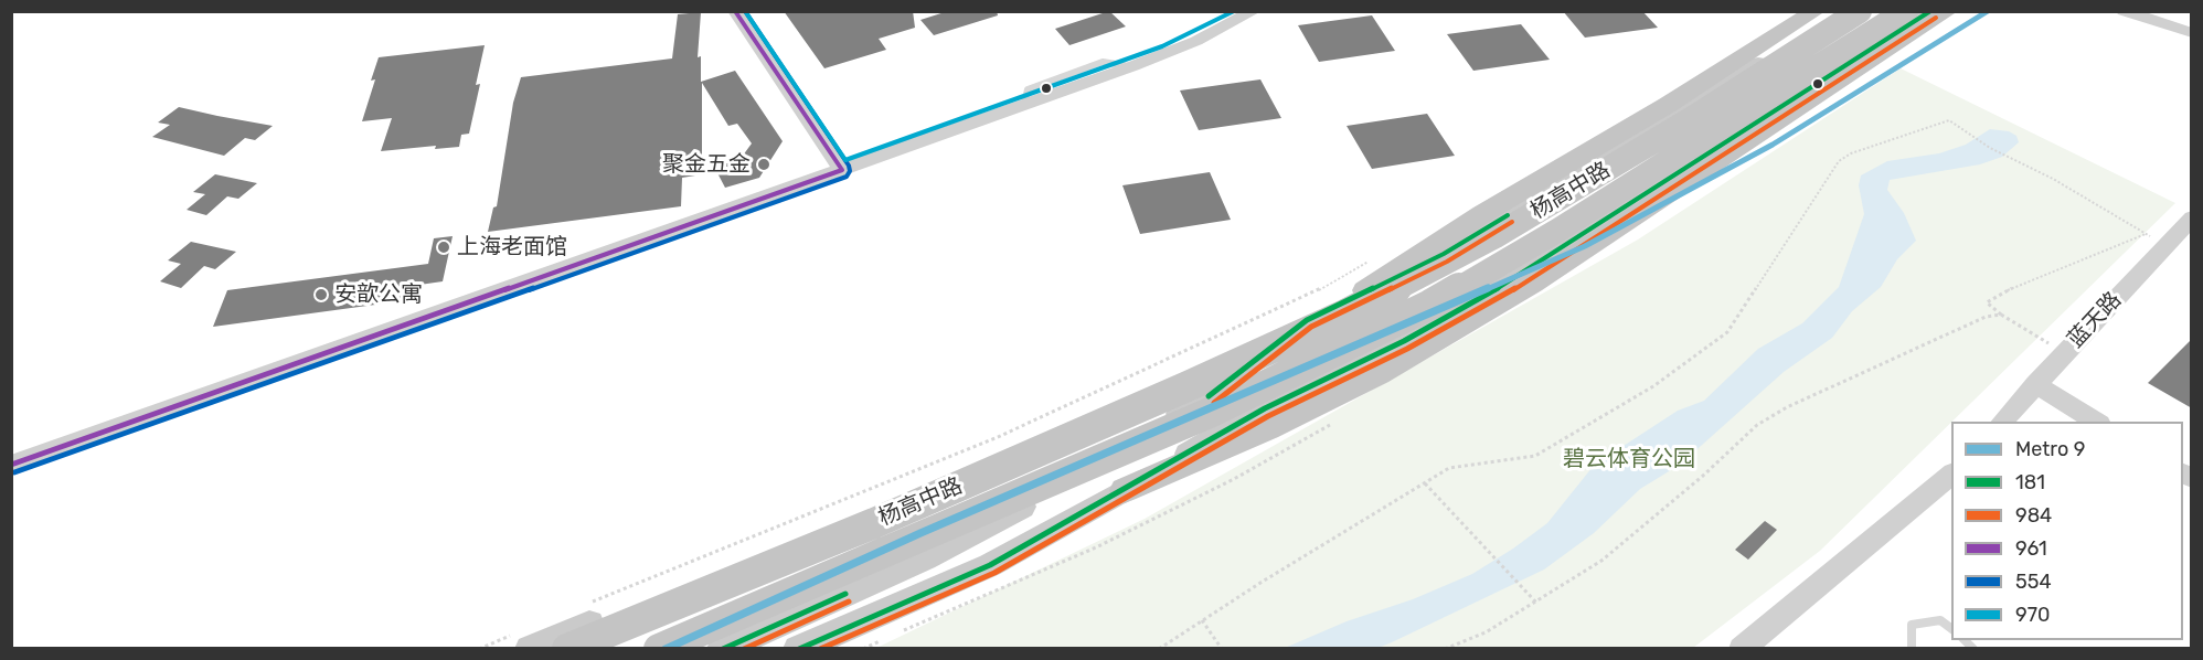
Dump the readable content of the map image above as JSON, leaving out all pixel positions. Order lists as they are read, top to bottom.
{
  "streets": {
    "highway": ["杨高中路"],
    "street": ["蓝天路"]
  },
  "parks": ["碧云体育公园"],
  "places": ["聚金五金", "上海老面馆", "安歆公寓"],
  "lines": [
    "metro line 9",
    "transit line 181",
    "transit line 961",
    "transit line 554",
    "transit line 970",
    "transit line 984"
  ],
  "legend": [
    "Metro 9",
    "181",
    "984",
    "961",
    "554",
    "970"
  ]
}
